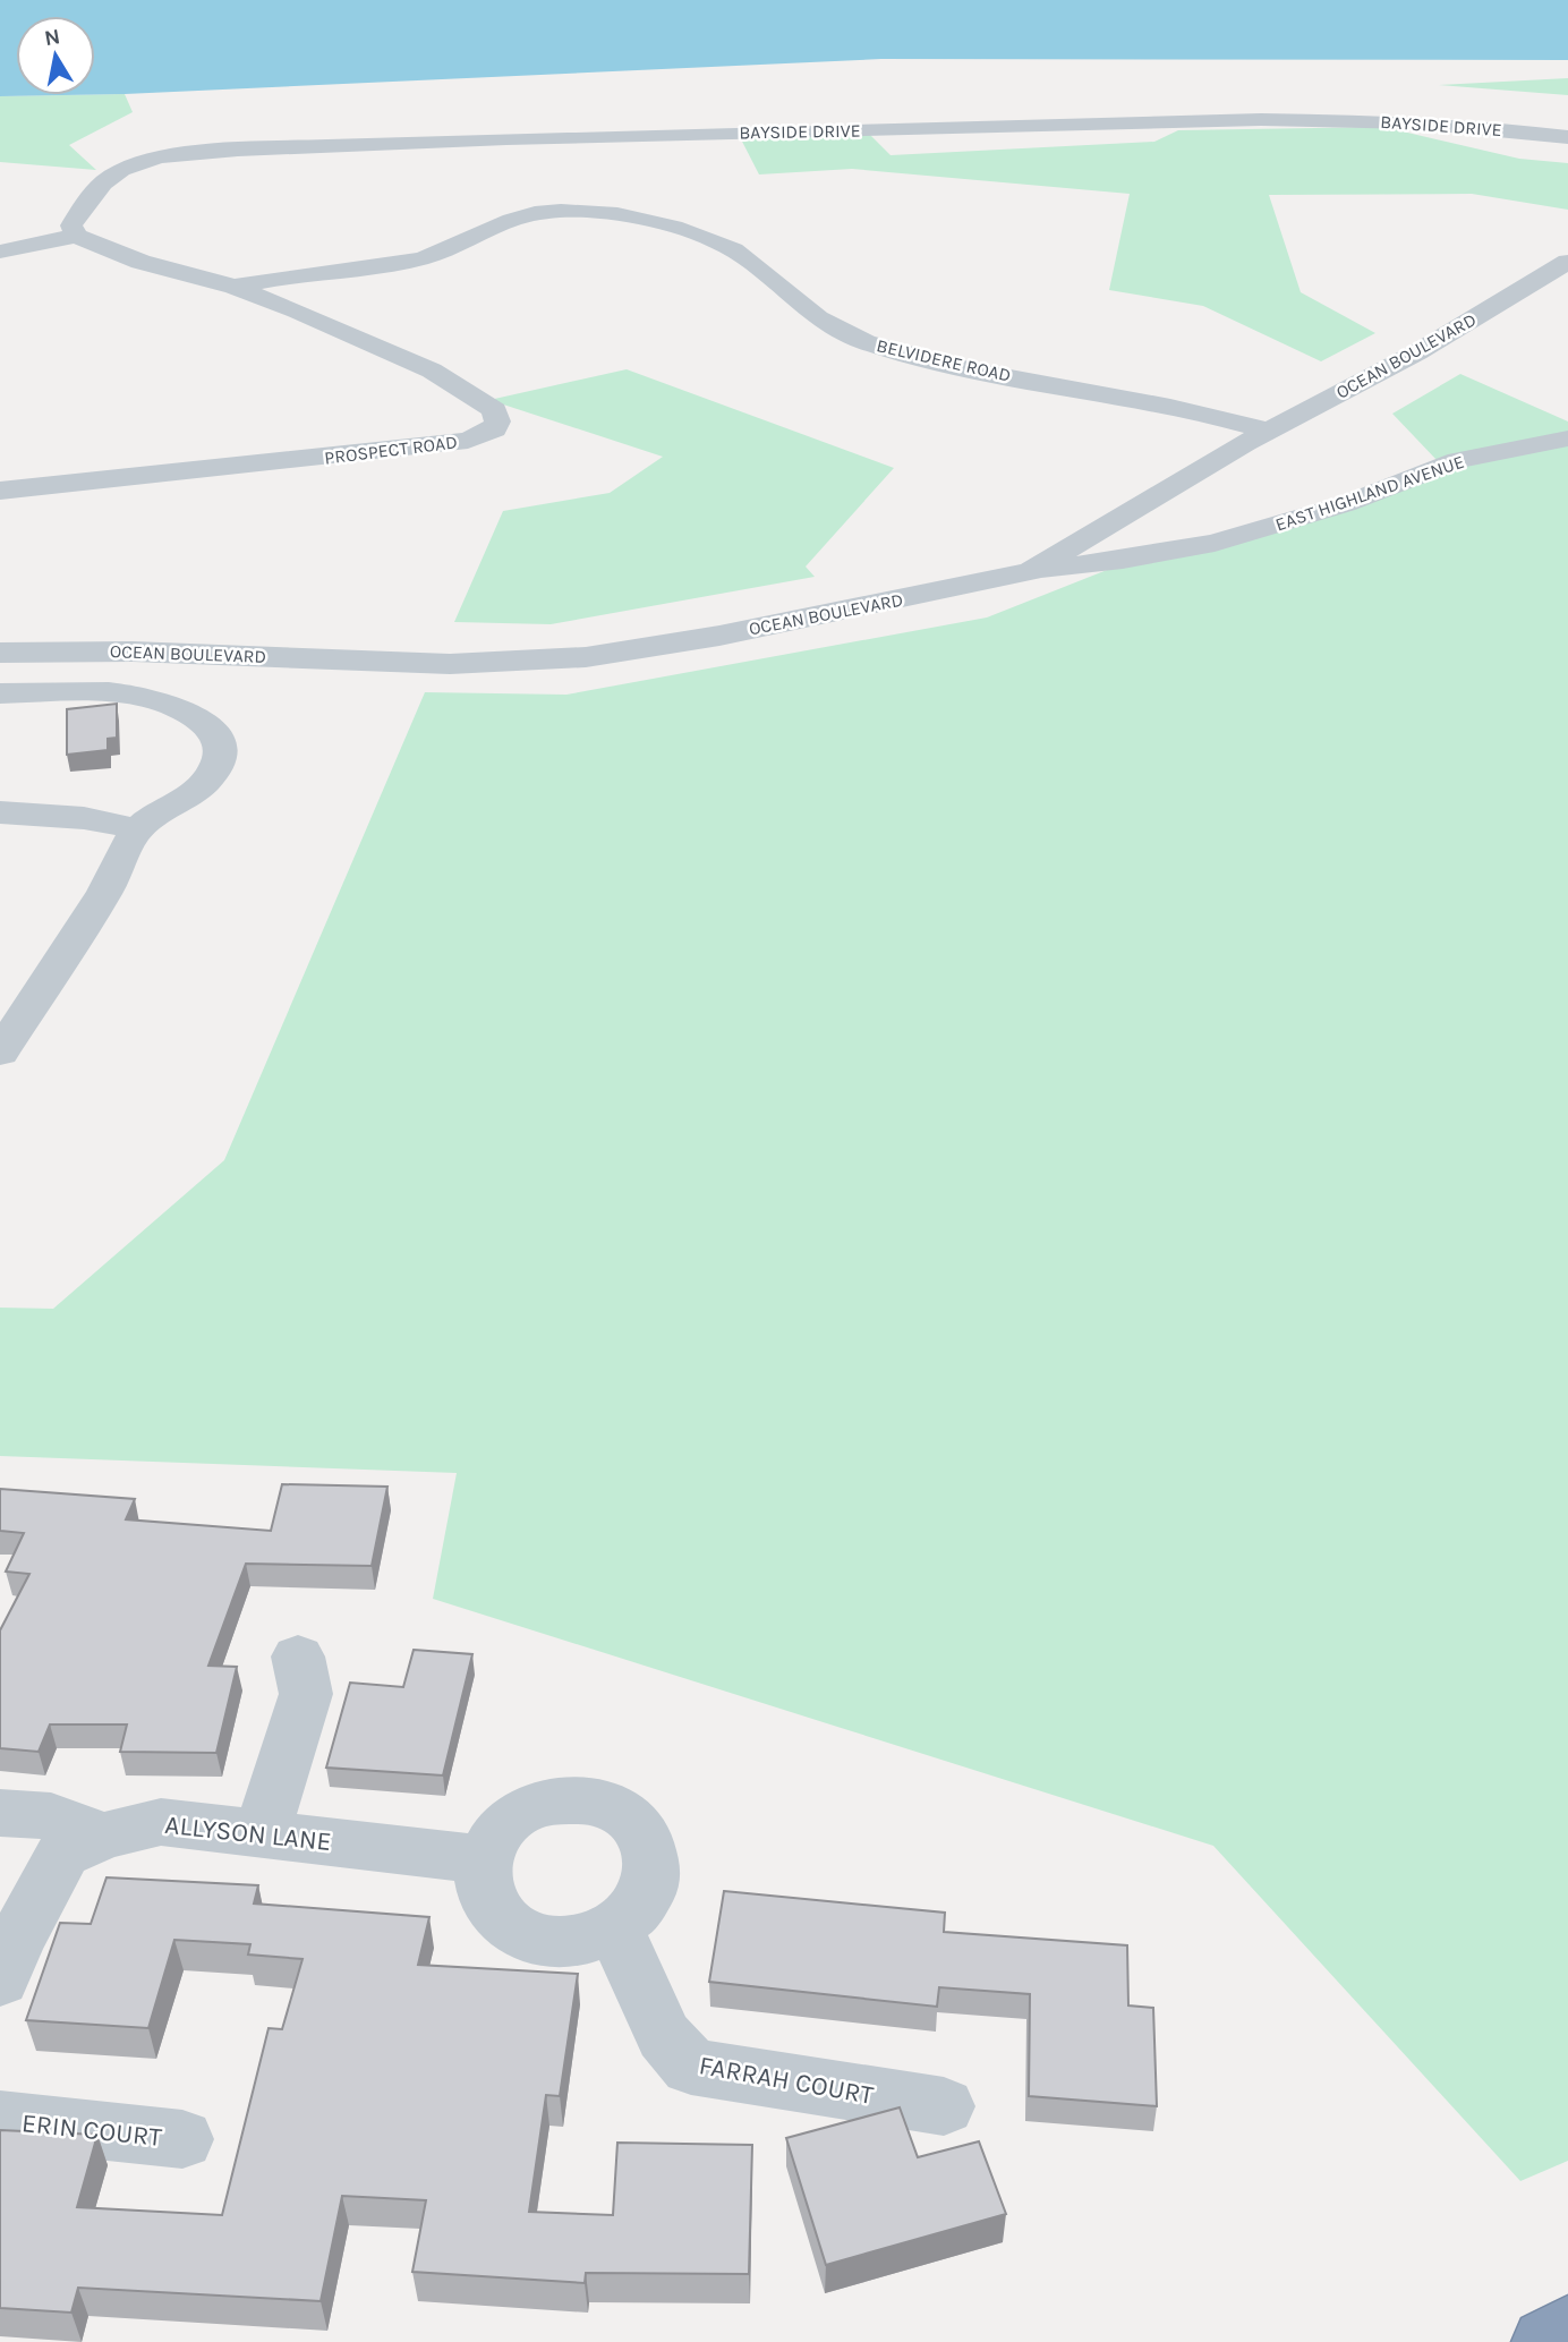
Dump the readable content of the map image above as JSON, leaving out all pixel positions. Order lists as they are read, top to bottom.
{
  "streets": {
    "street": [
      "BAYSIDE DRIVE",
      "OCEAN BOULEVARD",
      "BELVIDERE ROAD",
      "PROSPECT ROAD",
      "EAST HIGHLAND AVENUE",
      "ALLYSON LANE",
      "FARRAH COURT",
      "ERIN COURT"
    ]
  },
  "crossings": [
    ["BAYSIDE DRIVE", "PROSPECT ROAD"],
    ["OCEAN BOULEVARD", "BELVIDERE ROAD"],
    ["OCEAN BOULEVARD", "EAST HIGHLAND AVENUE"],
    ["BELVIDERE ROAD", "PROSPECT ROAD"],
    ["ALLYSON LANE", "FARRAH COURT"]
  ],
  "north": "top"
}
